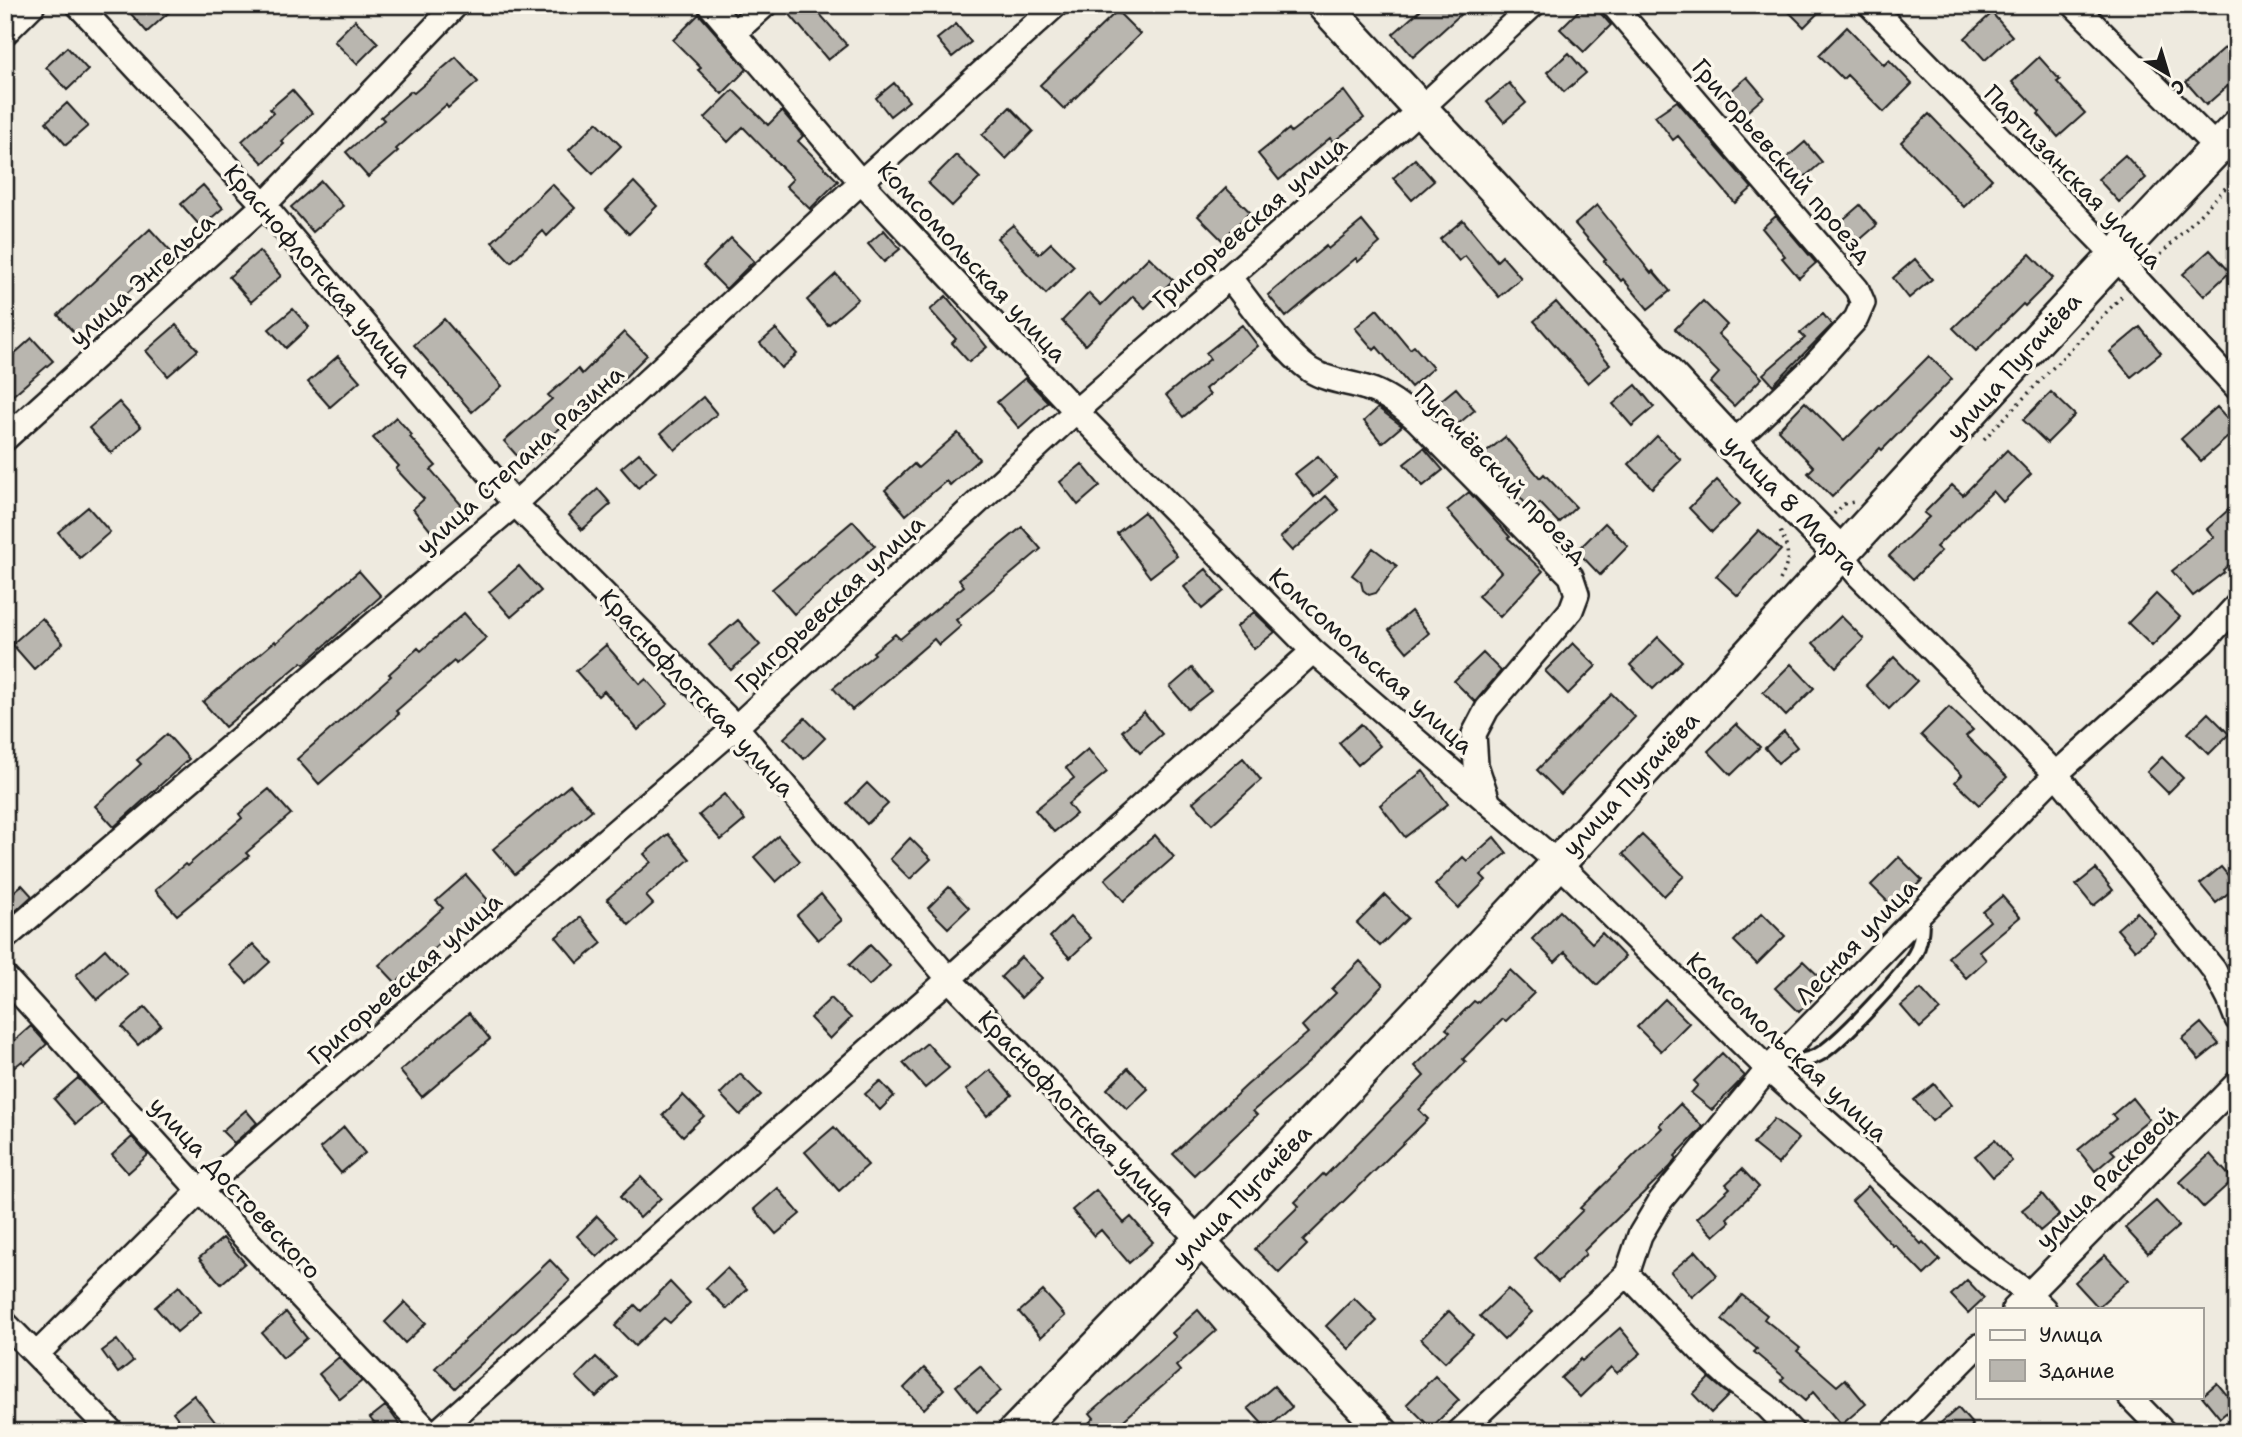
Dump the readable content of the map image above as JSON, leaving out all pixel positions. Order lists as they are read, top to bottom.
{
  "streets": {
    "main road": ["улица Пугачёва", "улица 8 Марта"],
    "street": [
      "Григорьевский проезд",
      "Партизанская улица",
      "Григорьевская улица",
      "Комсомольская улица",
      "Краснофлотская улица",
      "улица Энгельса",
      "улица Степана Разина",
      "Пугачёвский проезд",
      "Лесная улица",
      "улица Расковой",
      "улица Достоевского"
    ]
  },
  "crossings": [
    ["Григорьевский проезд", "улица 8 Марта"],
    ["Партизанская улица", "улица Пугачёва"],
    ["Григорьевская улица", "Комсомольская улица"],
    ["Григорьевская улица", "Краснофлотская улица"],
    ["Григорьевская улица", "Пугачёвский проезд"],
    ["Григорьевская улица", "улица 8 Марта"],
    ["Григорьевская улица", "улица Достоевского"],
    ["Комсомольская улица", "улица Пугачёва"],
    ["Комсомольская улица", "улица Степана Разина"],
    ["Комсомольская улица", "Пугачёвский проезд"],
    ["Комсомольская улица", "Лесная улица"],
    ["Комсомольская улица", "улица Расковой"],
    ["Краснофлотская улица", "улица Энгельса"],
    ["Краснофлотская улица", "улица Пугачёва"],
    ["Краснофлотская улица", "улица Степана Разина"],
    ["улица Пугачёва", "улица 8 Марта"],
    ["улица 8 Марта", "Лесная улица"]
  ],
  "legend": ["Улица", "Здание"],
  "north": "bottom right"
}
